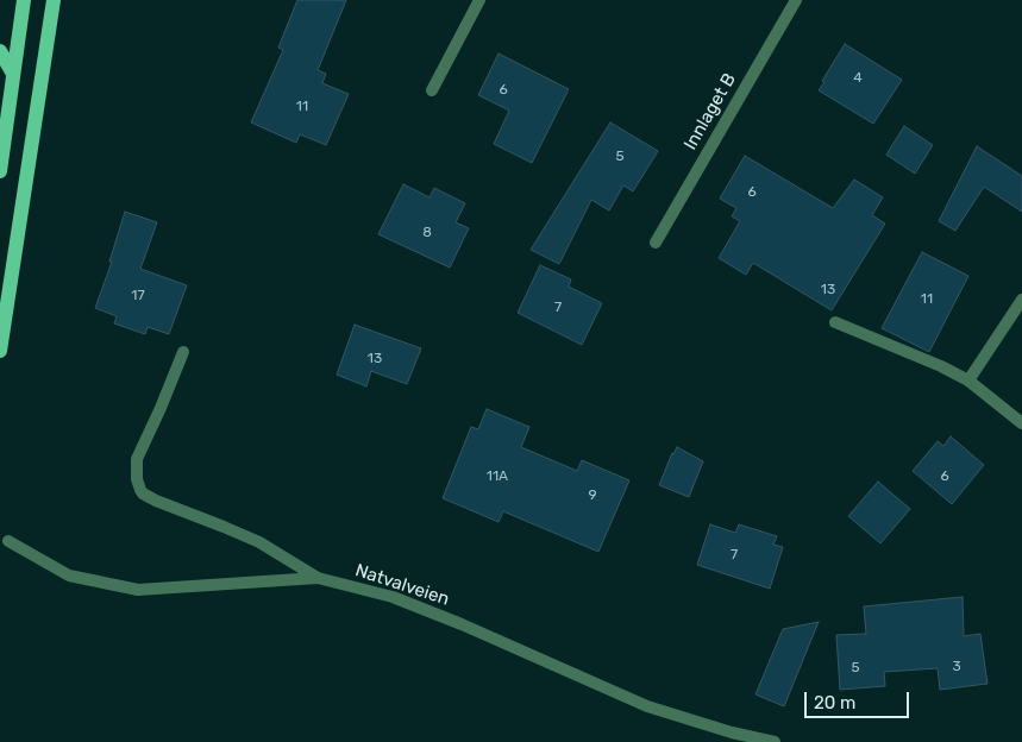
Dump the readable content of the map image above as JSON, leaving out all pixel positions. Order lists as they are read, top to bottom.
{
  "streets": {
    "street": ["Innlaget B", "Natvalveien"]
  },
  "house_numbers": [
    "4",
    "6",
    "11",
    "5",
    "6",
    "8",
    "13",
    "17",
    "11",
    "7",
    "13",
    "11A",
    "6",
    "9",
    "7",
    "3",
    "5"
  ],
  "scale_bar": "20 m"
}
